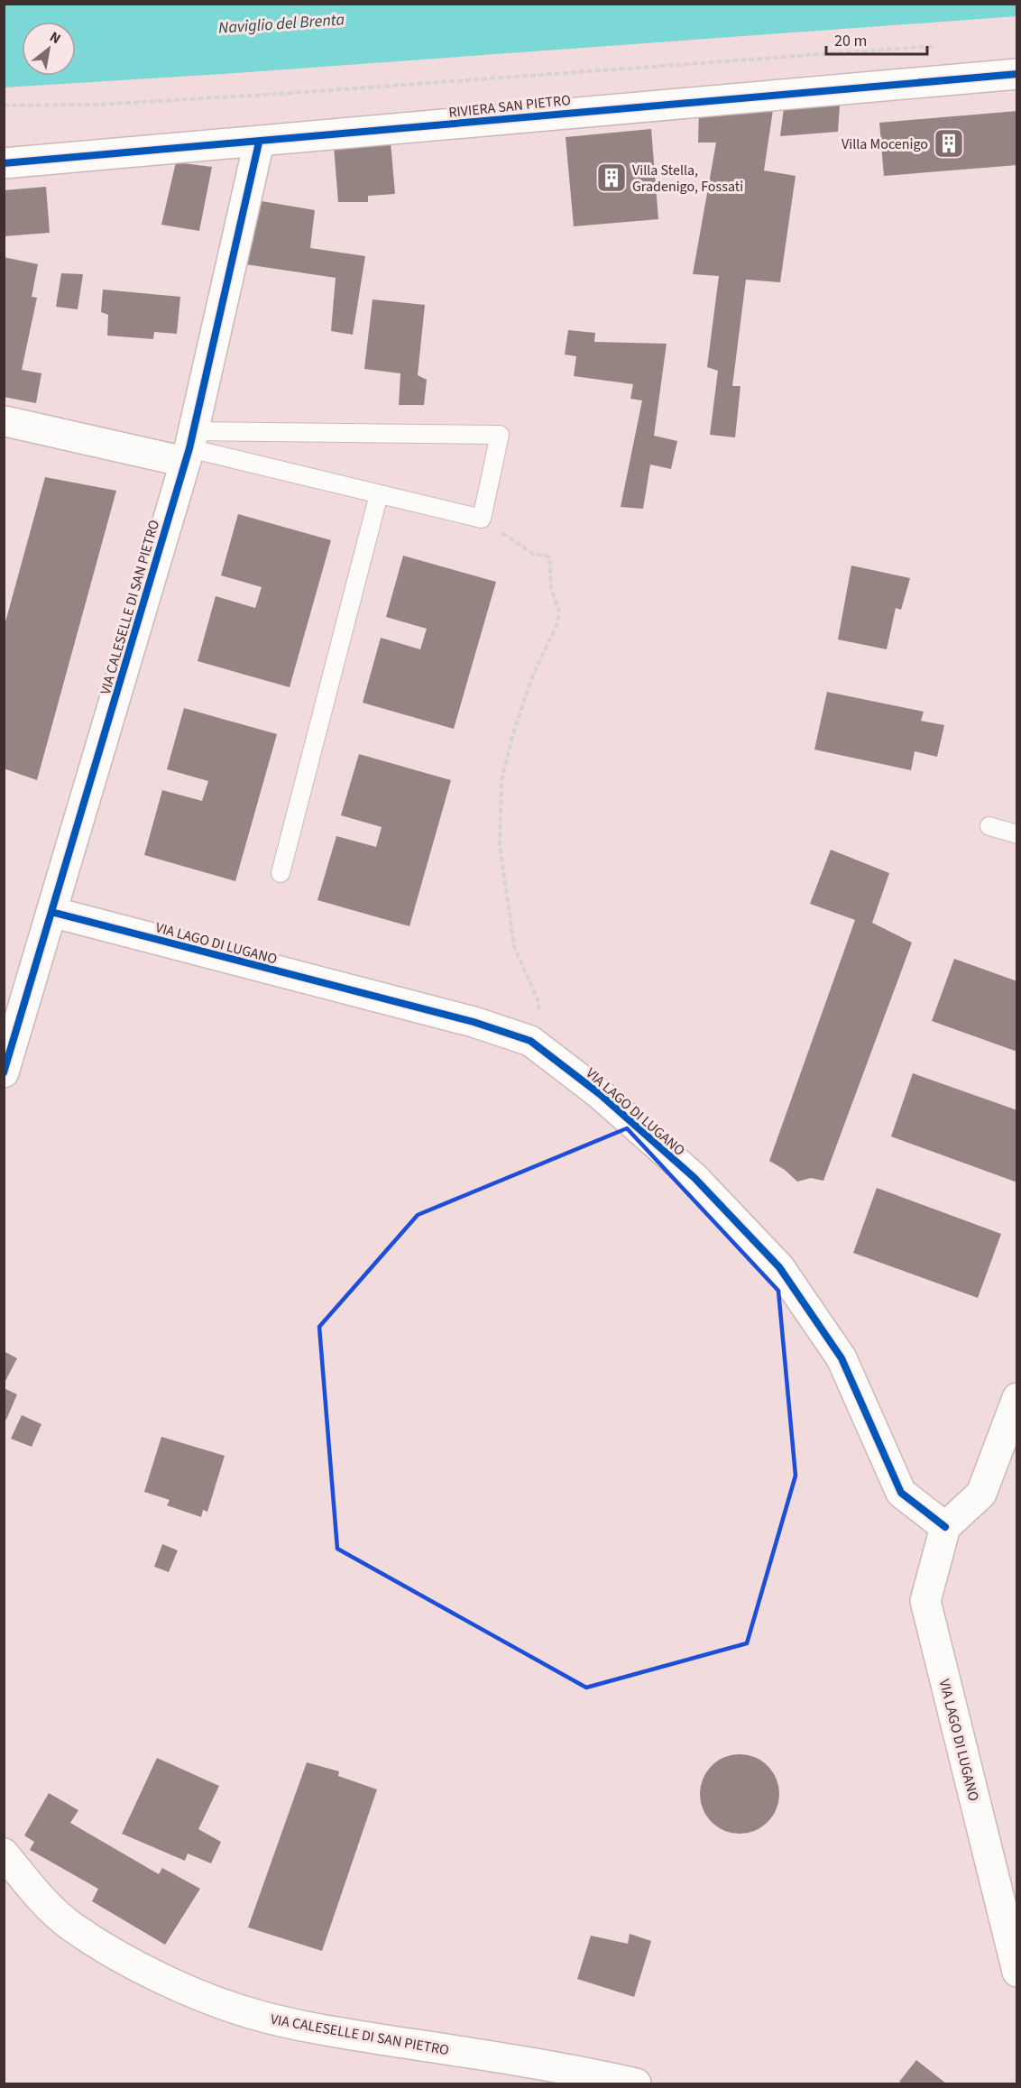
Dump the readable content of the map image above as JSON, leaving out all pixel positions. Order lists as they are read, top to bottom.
{
  "streets": {
    "street": ["RIVIERA SAN PIETRO", "VIA CALESELLE DI SAN PIETRO", "VIA LAGO DI LUGANO"]
  },
  "crossings": [
    ["RIVIERA SAN PIETRO", "VIA CALESELLE DI SAN PIETRO"],
    ["VIA CALESELLE DI SAN PIETRO", "VIA LAGO DI LUGANO"]
  ],
  "water": ["Naviglio del Brenta"],
  "places": {
    "building": ["Villa Mocenigo", "Villa Stella, Gradenigo, Fossati"]
  },
  "scale_bar": "20 m",
  "north": "top right"
}
